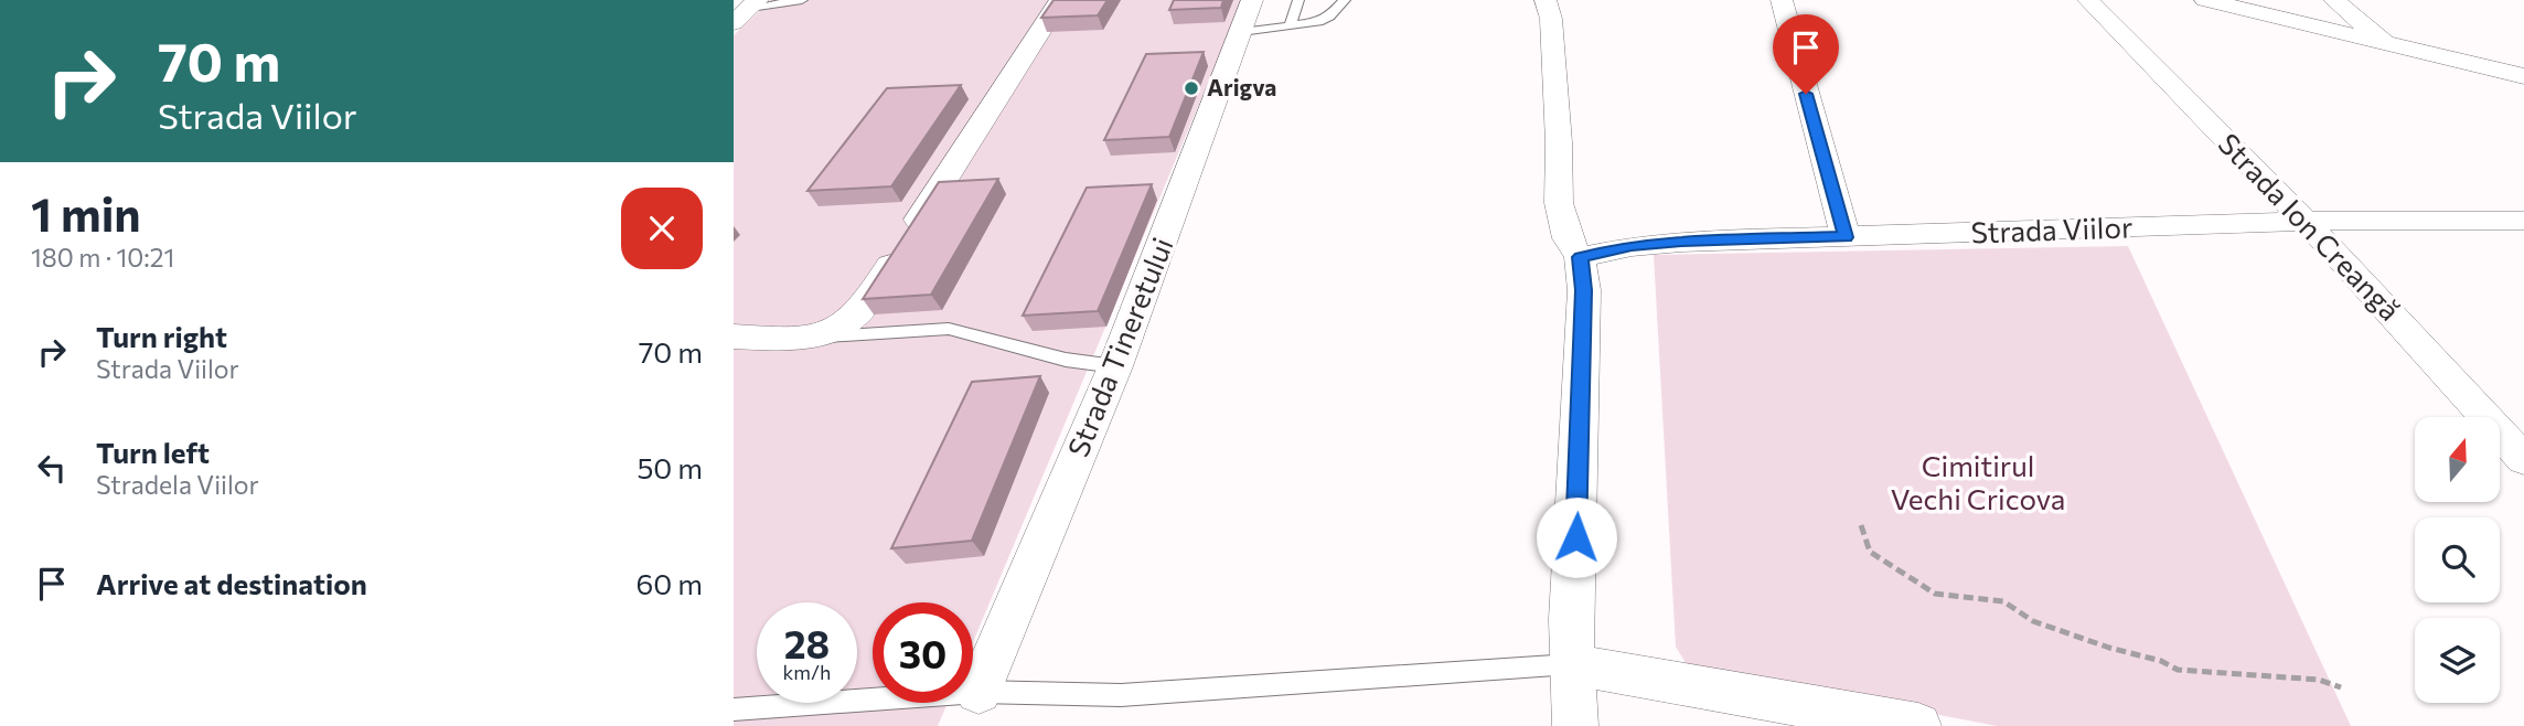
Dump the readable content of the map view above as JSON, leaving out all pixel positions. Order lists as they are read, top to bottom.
{
  "streets": {
    "street": ["Strada Ion Creangă", "Strada Viilor", "Strada Tineretului"]
  },
  "crossings": [
    ["Strada Ion Creangă", "Strada Viilor"]
  ],
  "parks": ["Cimitirul Vechi Cricova"],
  "places": ["Arigva"],
  "north": "top",
  "page": {
    "turn": ["70 m", "Strada Viilor"],
    "heading": ["1 min", "180 m · 10:21"],
    "list": [
      {
        "name": "Turn right",
        "note": "Strada Viilor",
        "value": "70 m"
      },
      {
        "name": "Turn left",
        "note": "Stradela Viilor",
        "value": "50 m"
      },
      {
        "name": "Arrive at destination",
        "value": "60 m"
      }
    ],
    "speed": "28 km/h",
    "limit": "30"
  }
}
